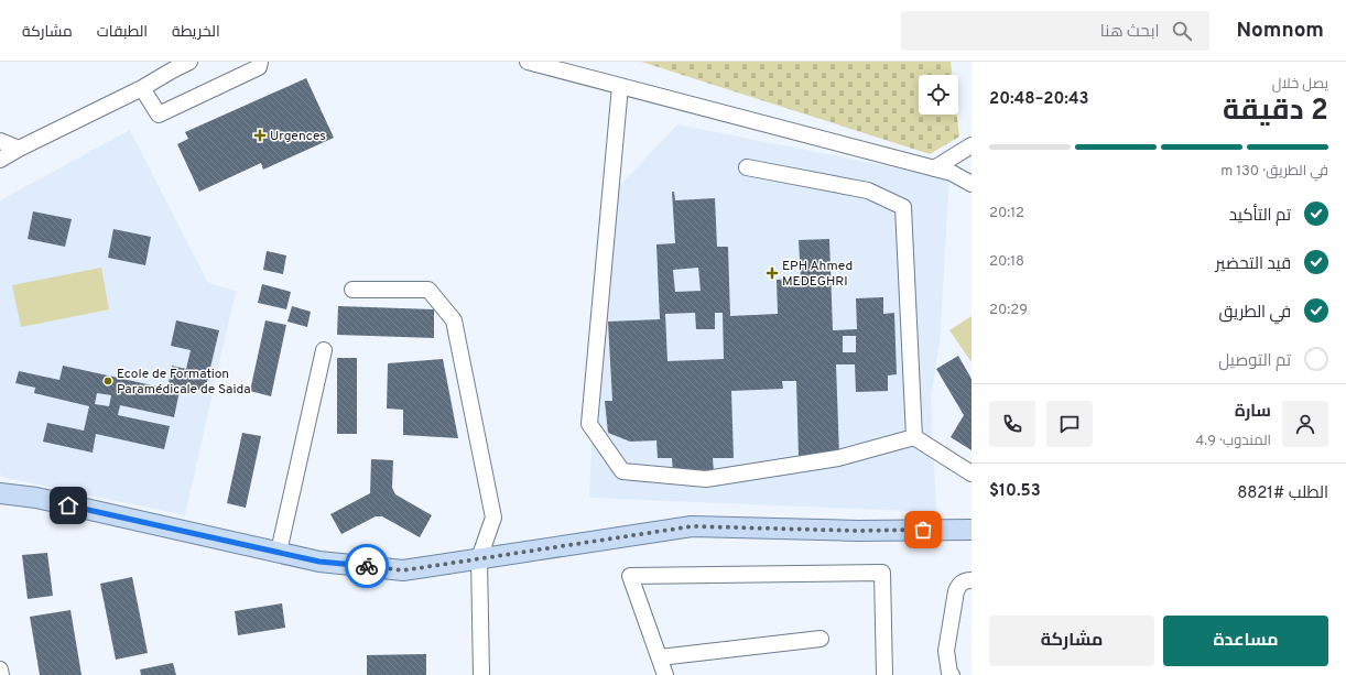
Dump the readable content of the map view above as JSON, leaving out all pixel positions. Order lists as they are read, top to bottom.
{
  "places": {
    "health": ["Urgences", "EPH Ahmed MEDEGHRI"],
    "other": ["Ecole de Formation Paramédicale de Saida"]
  },
  "page": {
    "header": "Nomnom",
    "search": "ابحث هنا",
    "nav": ["الخريطة", "الطبقات", "مشاركة"],
    "heading": ["2 دقيقة", "يصل خلال", "20:43–20:48"],
    "panel": [
      "سارة",
      "المندوب · 4.9",
      "الطلب #8821",
      "$10.53"
    ],
    "bar": "في الطريق · 130 m",
    "list": [
      ["تم التأكيد", "20:12"],
      ["قيد التحضير", "20:18"],
      ["في الطريق", "20:29"],
      "تم التوصيل"
    ],
    "buttons": ["مساعدة", "مشاركة"]
  }
}
